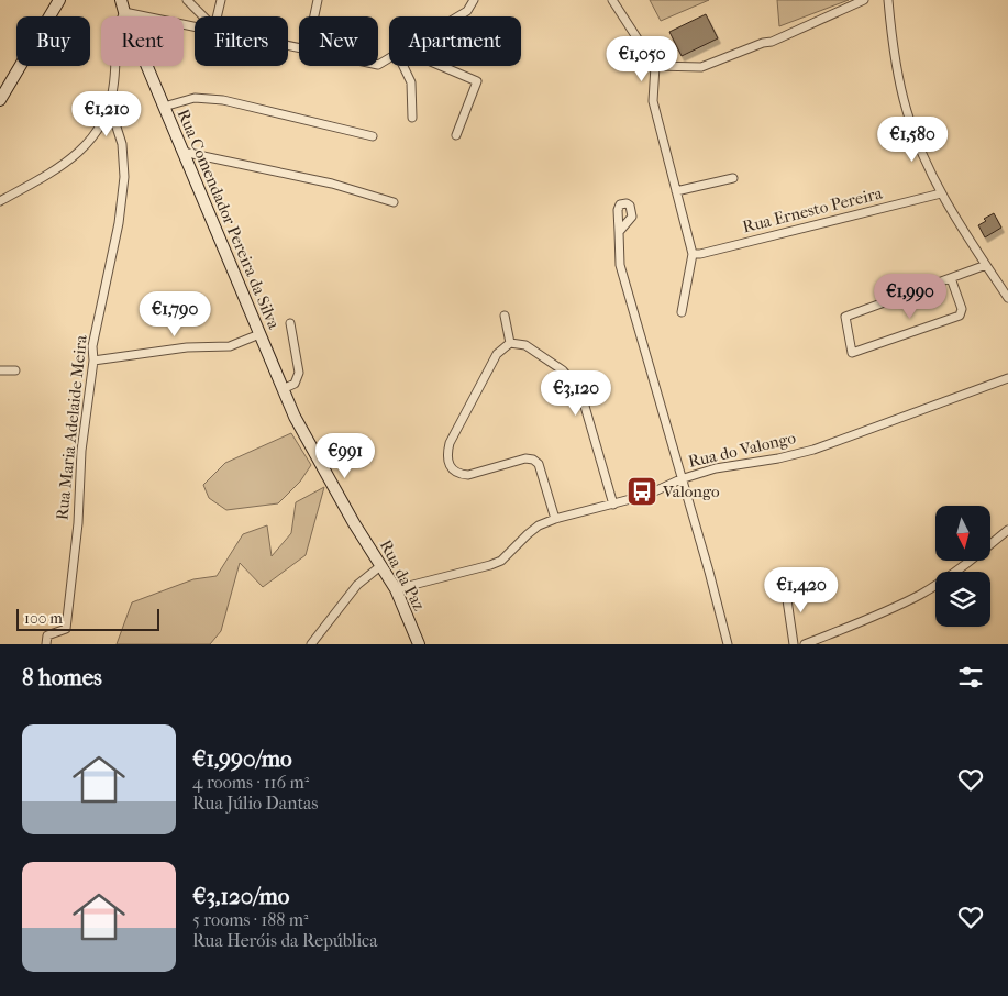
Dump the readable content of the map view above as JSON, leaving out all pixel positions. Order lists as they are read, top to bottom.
{
  "streets": {
    "main road": ["Rua Comendador Pereira da Silva", "Rua da Paz"],
    "street": ["Rua Ernesto Pereira", "Rua Maria Adelaide Meira", "Rua do Valongo"]
  },
  "crossings": [
    ["Rua Comendador Pereira da Silva", "Rua da Paz"],
    ["Rua do Valongo", "Rua da Paz"]
  ],
  "places": {
    "bus stop": ["Valongo"]
  },
  "scale_bar": "100 m",
  "north": "bottom",
  "page": {
    "chip": [
      "Buy",
      "Rent",
      "Filters",
      "New",
      "Apartment"
    ],
    "price": [
      "€1,050",
      "€1,210",
      "€1,580",
      "€1,990",
      "€1,790",
      "€3,120",
      "€991",
      "€1,420"
    ],
    "scale": "100 m",
    "heading": "8 homes",
    "list": [
      {
        "name": "€1,990/mo",
        "note": "4 rooms · 116 m² · Rua Júlio Dantas"
      },
      {
        "name": "€3,120/mo",
        "note": "5 rooms · 188 m² · Rua Heróis da República"
      }
    ]
  }
}
